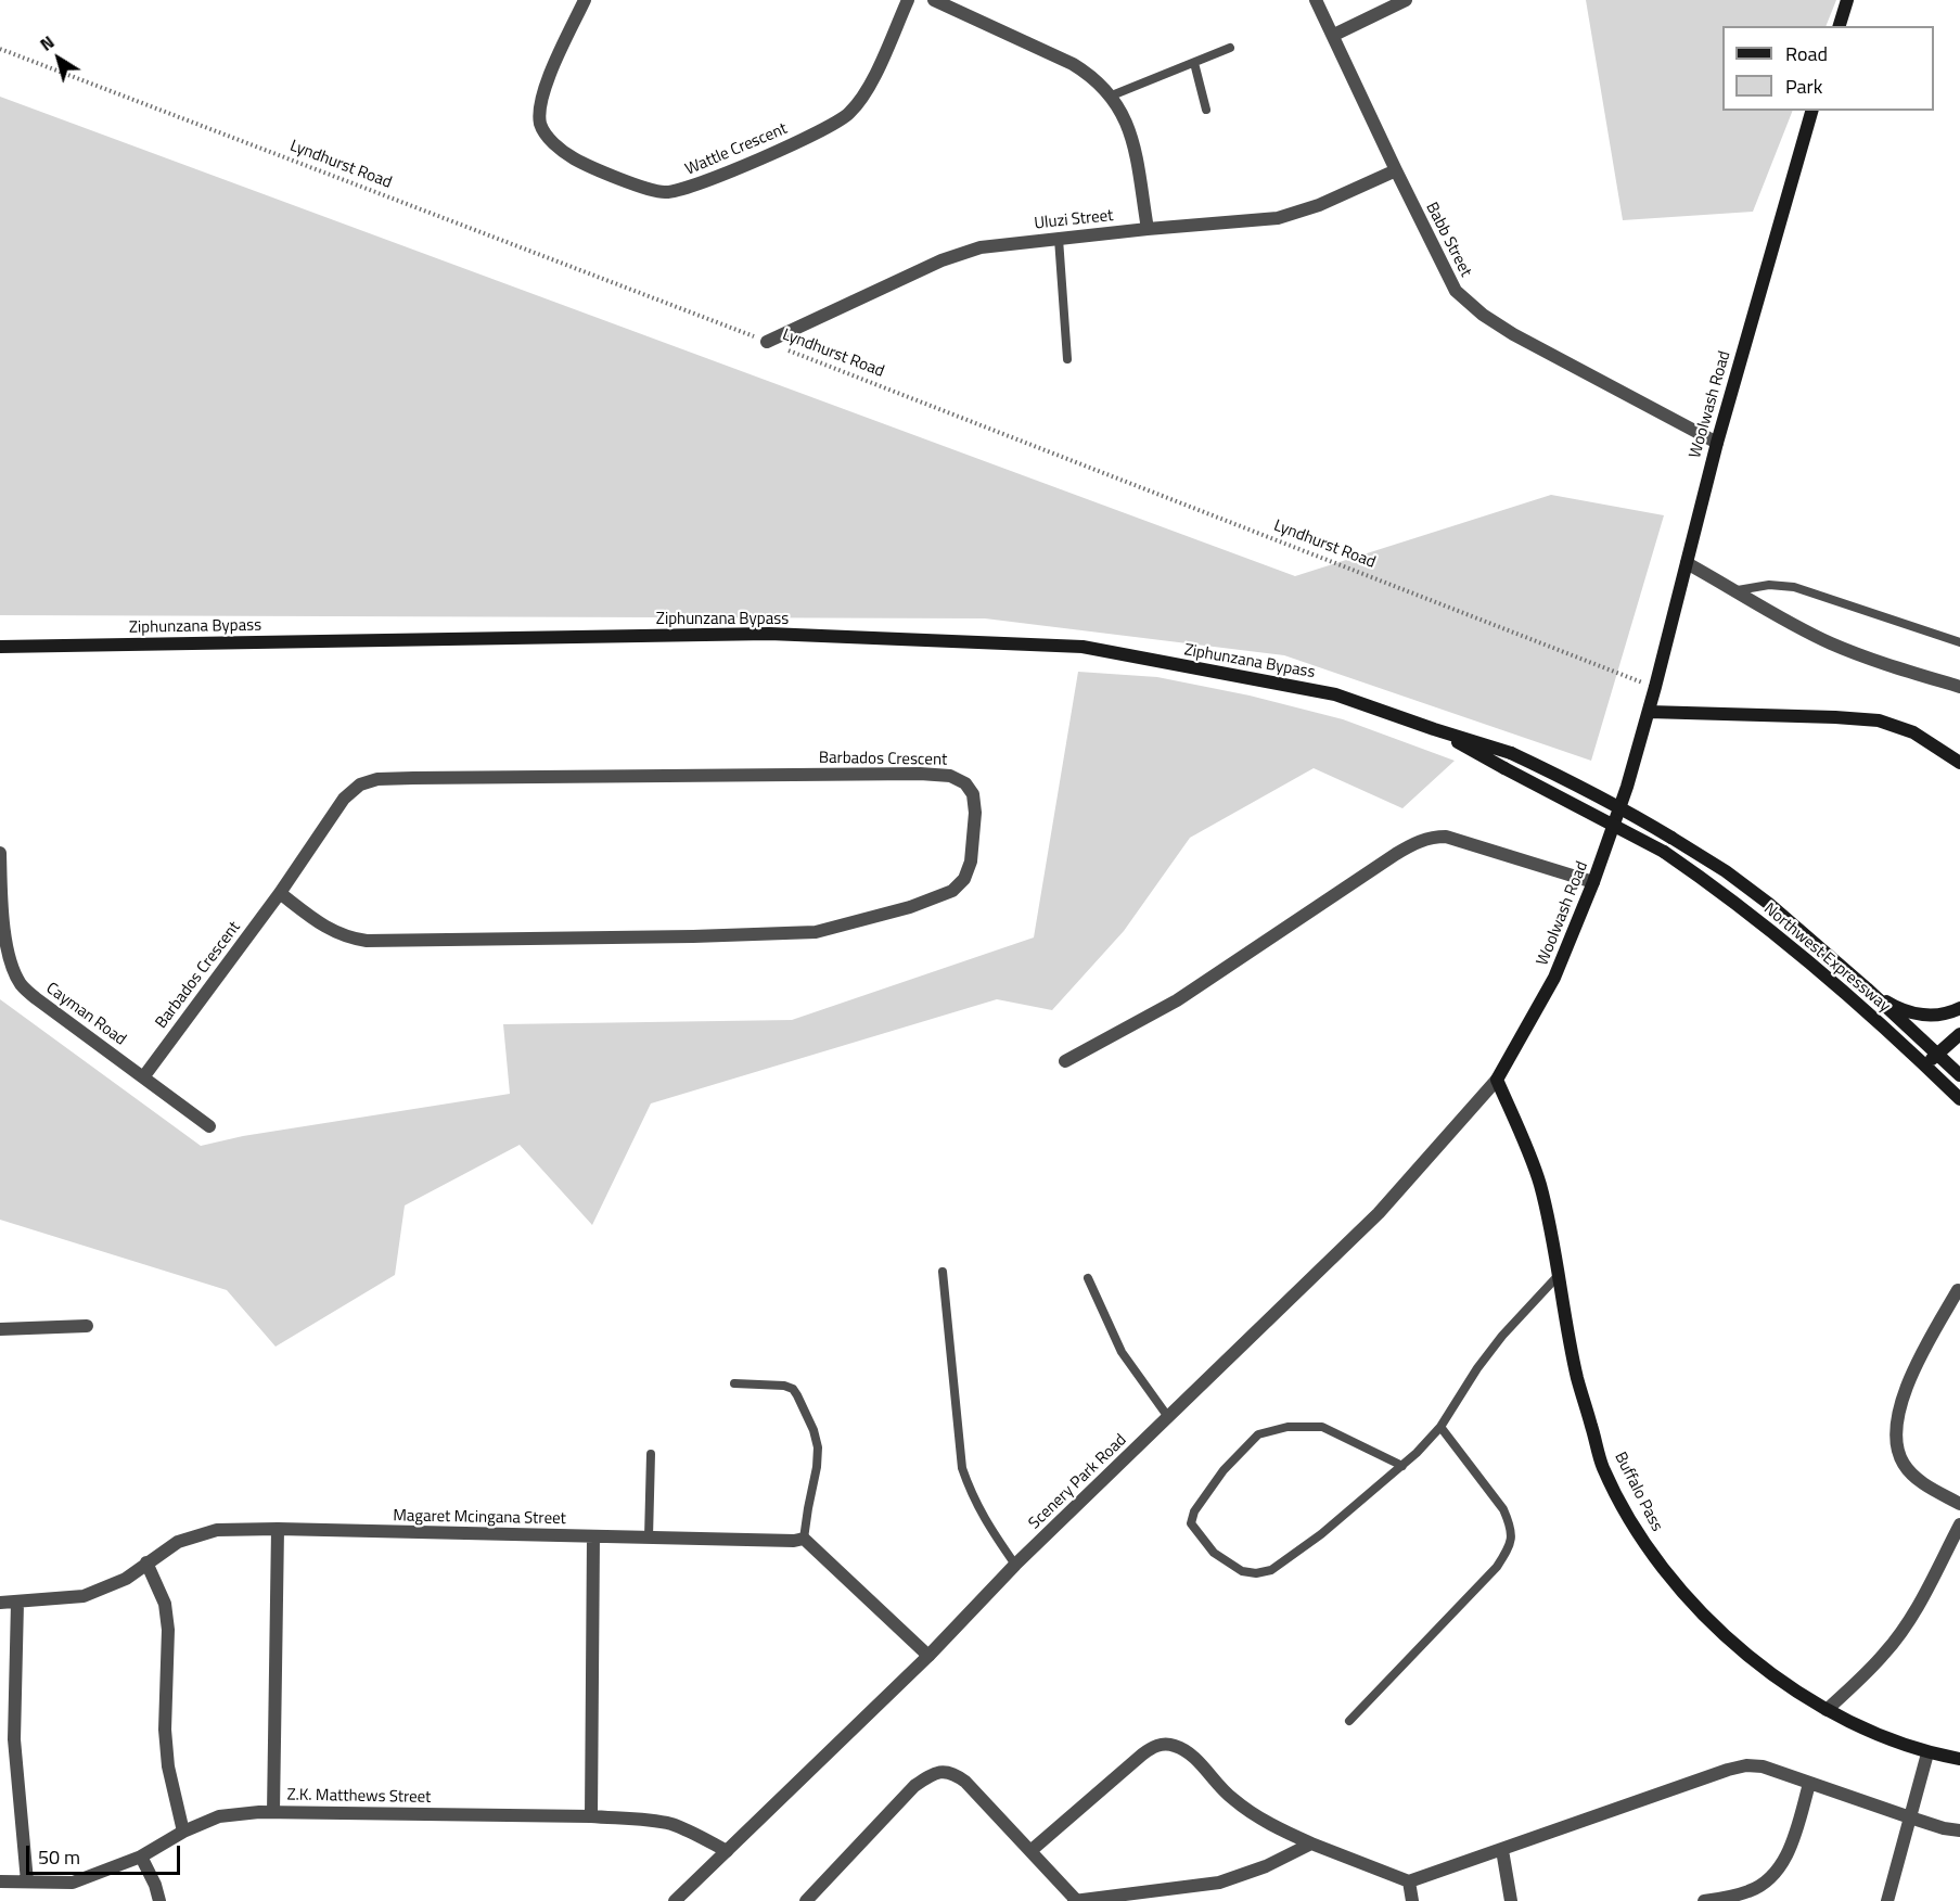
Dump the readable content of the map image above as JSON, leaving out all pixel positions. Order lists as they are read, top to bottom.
{
  "streets": {
    "main road": [
      "Woolwash Road",
      "Ziphunzana Bypass",
      "Northwest Expressway",
      "Buffalo Pass"
    ],
    "street": [
      "Wattle Crescent",
      "Uluzi Street",
      "Babb Street",
      "Barbados Crescent",
      "Cayman Road",
      "Scenery Park Road",
      "Magaret Mcingana Street",
      "Z.K. Matthews Street"
    ],
    "path": ["Lyndhurst Road"]
  },
  "crossings": [
    ["Lyndhurst Road", "Uluzi Street"],
    ["Lyndhurst Road", "Woolwash Road"],
    ["Uluzi Street", "Babb Street"],
    ["Babb Street", "Woolwash Road"],
    ["Woolwash Road", "Scenery Park Road"],
    ["Woolwash Road", "Buffalo Pass"],
    ["Ziphunzana Bypass", "Northwest Expressway"],
    ["Barbados Crescent", "Cayman Road"],
    ["Scenery Park Road", "Buffalo Pass"],
    ["Scenery Park Road", "Z.K. Matthews Street"]
  ],
  "legend": ["Road", "Park"],
  "scale_bar": "50 m",
  "north": "top left"
}
